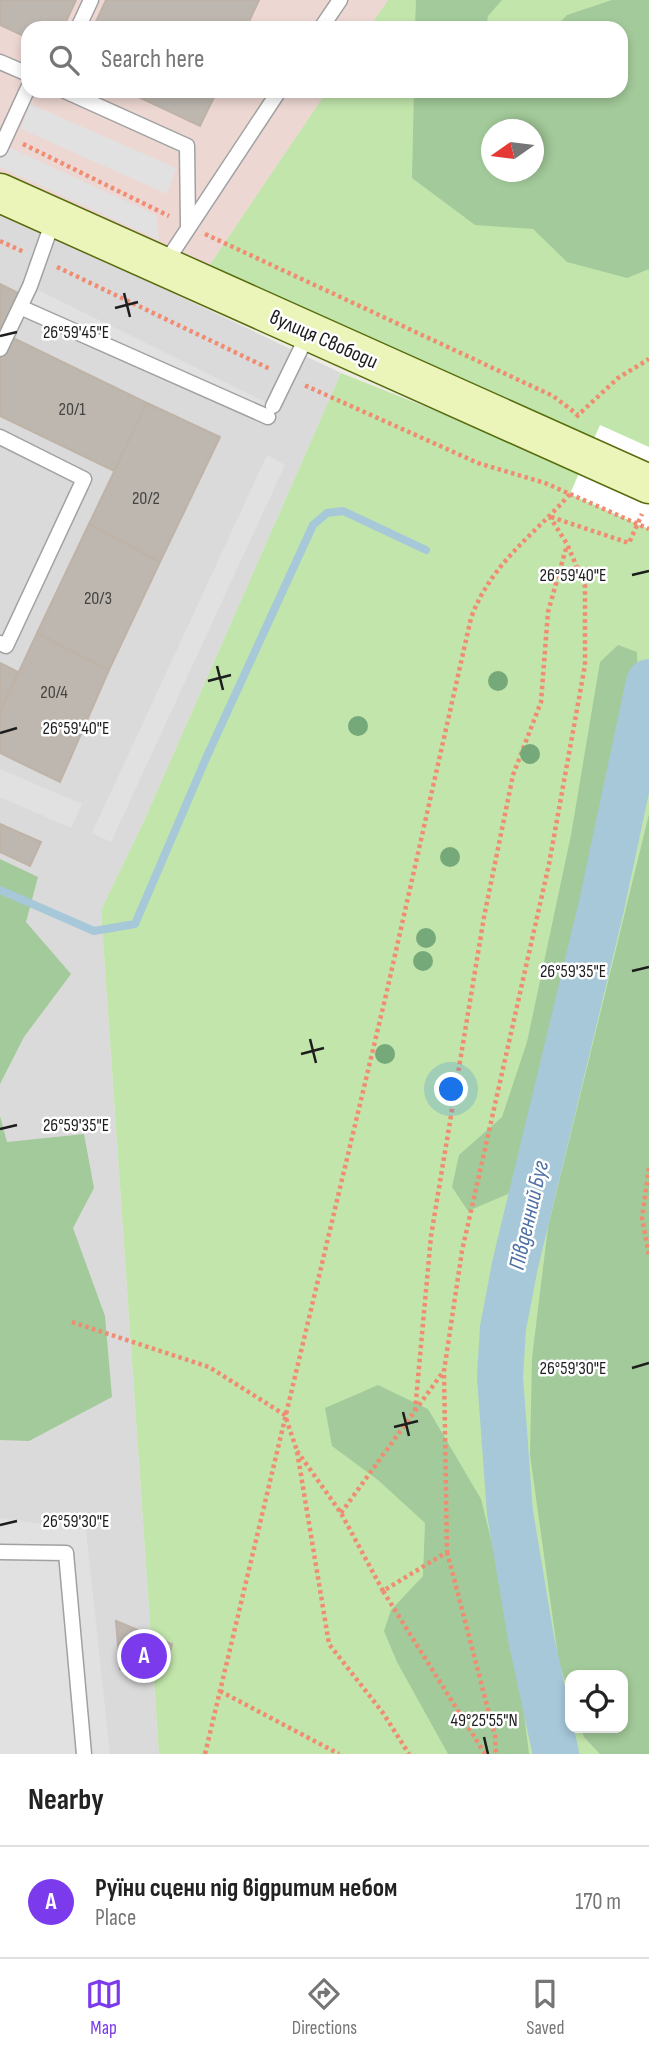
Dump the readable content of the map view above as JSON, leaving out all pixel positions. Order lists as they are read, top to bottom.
{
  "streets": {
    "main road": ["вулиця Свободи"]
  },
  "water": ["Південний Буг"],
  "house_numbers": [
    "20/1",
    "20/2",
    "20/3",
    "20/4"
  ],
  "north": "left",
  "page": {
    "search": "Search here",
    "pins": "A",
    "heading": "Nearby",
    "list": [
      {
        "mark": "A",
        "name": "Руїни сцени під відритим небом",
        "note": "Place",
        "value": "170 m"
      }
    ],
    "nav": ["Map", "Directions", "Saved"]
  },
  "coordinates": [
    "26°59'45\"E",
    "26°59'40\"E",
    "26°59'35\"E",
    "26°59'30\"E",
    "49°25'55\"N"
  ]
}
